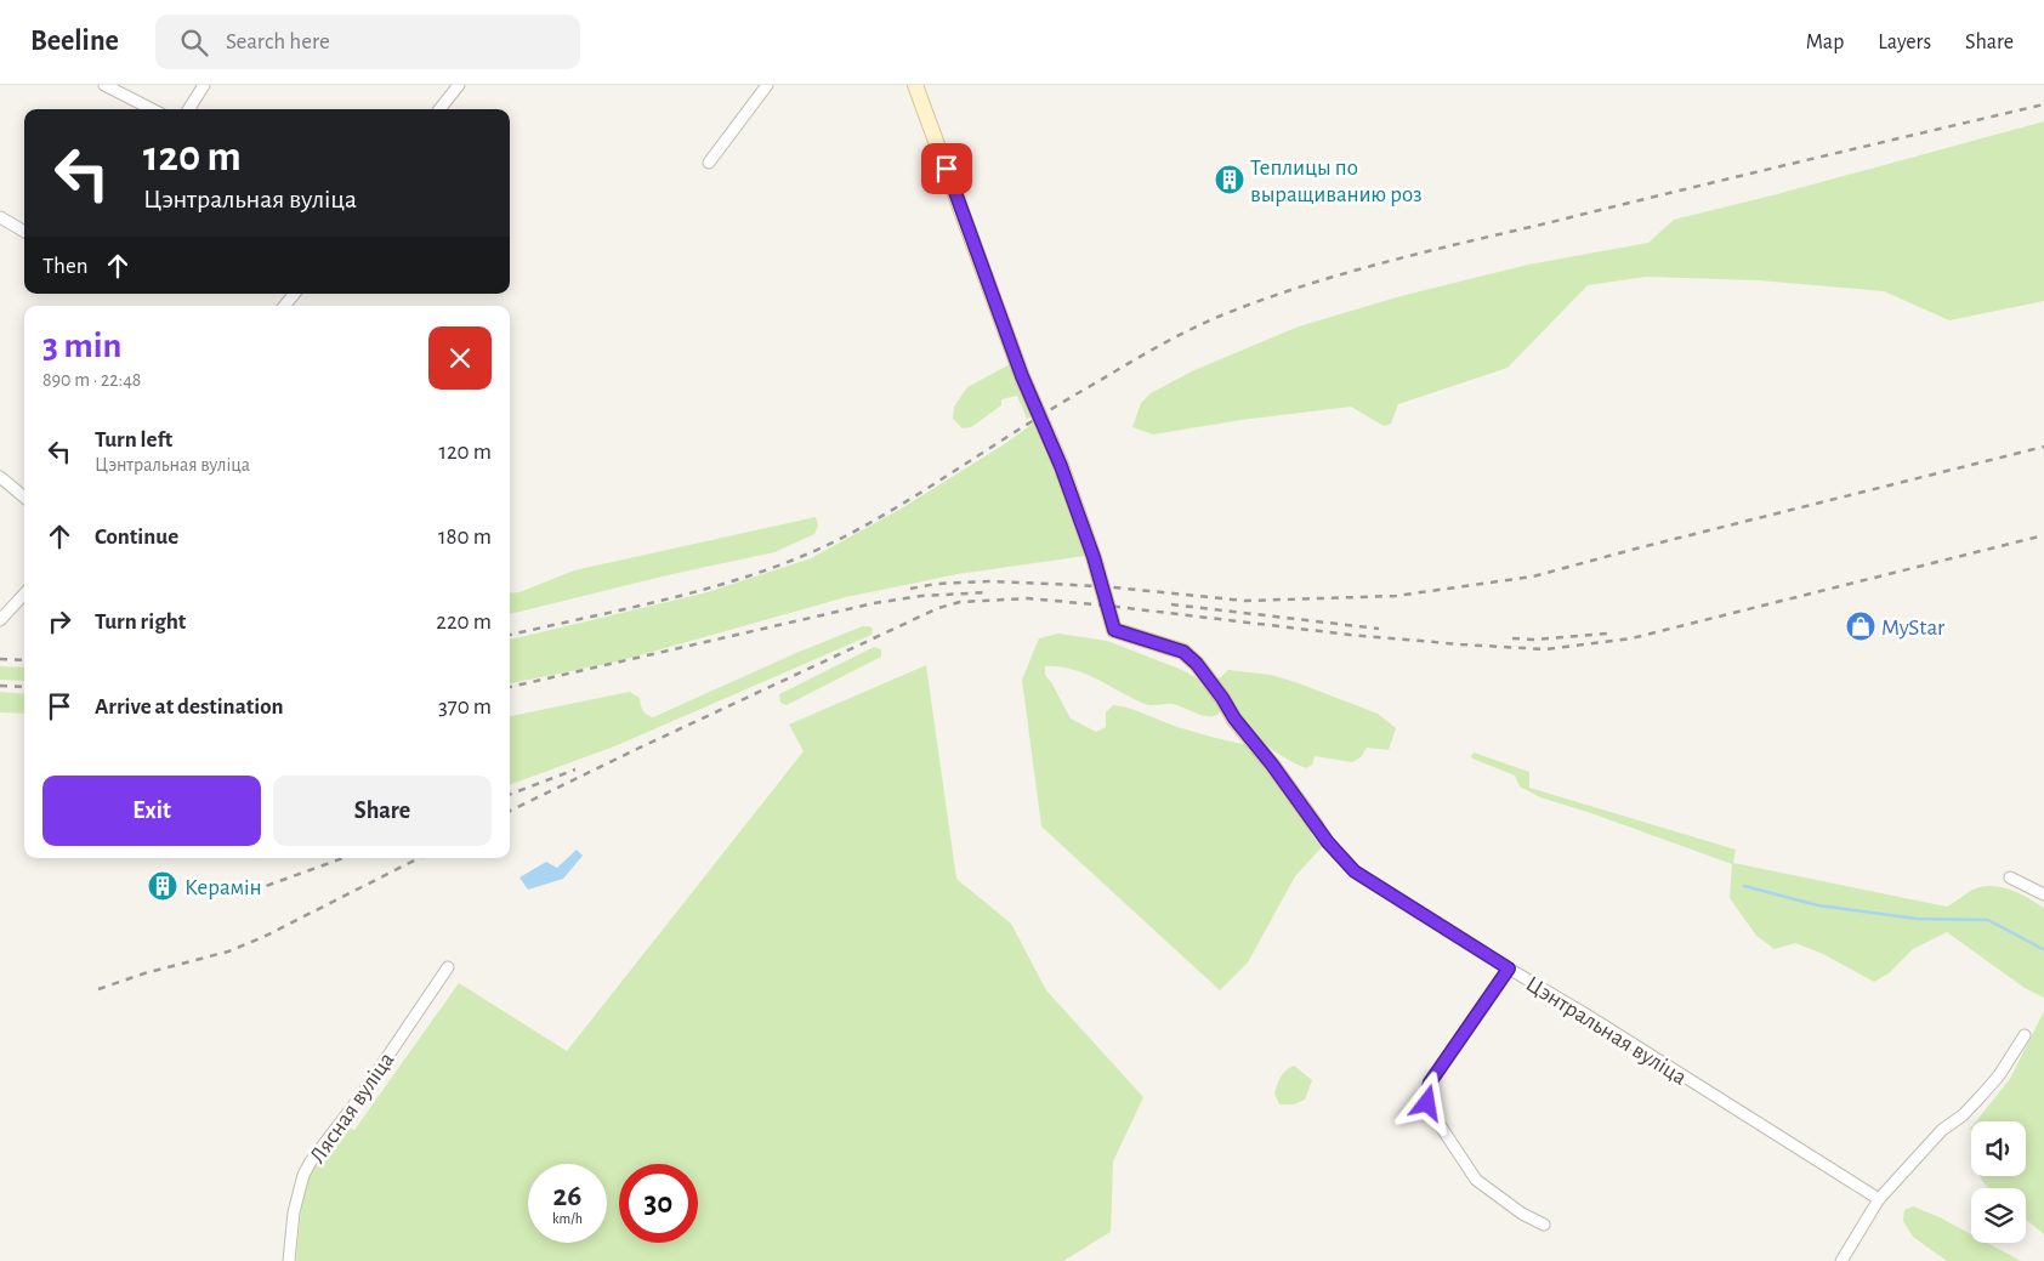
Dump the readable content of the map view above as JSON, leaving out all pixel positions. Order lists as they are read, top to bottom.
{
  "streets": {
    "street": ["Цэнтральная вуліца", "Лясная вуліца"]
  },
  "places": {
    "building": ["Теплицы по выращиванию роз", "Керамін"],
    "shop": ["MyStar"]
  },
  "page": {
    "header": "Beeline",
    "search": "Search here",
    "nav": ["Map", "Layers", "Share"],
    "turn": ["120 m", "Цэнтральная вуліца"],
    "then": "Then",
    "heading": ["3 min", "890 m · 22:48"],
    "list": [
      {
        "name": "Turn left",
        "note": "Цэнтральная вуліца",
        "value": "120 m"
      },
      {
        "name": "Continue",
        "value": "180 m"
      },
      {
        "name": "Turn right",
        "value": "220 m"
      },
      {
        "name": "Arrive at destination",
        "value": "370 m"
      }
    ],
    "buttons": ["Exit", "Share"],
    "speed": "26 km/h",
    "limit": "30"
  }
}
